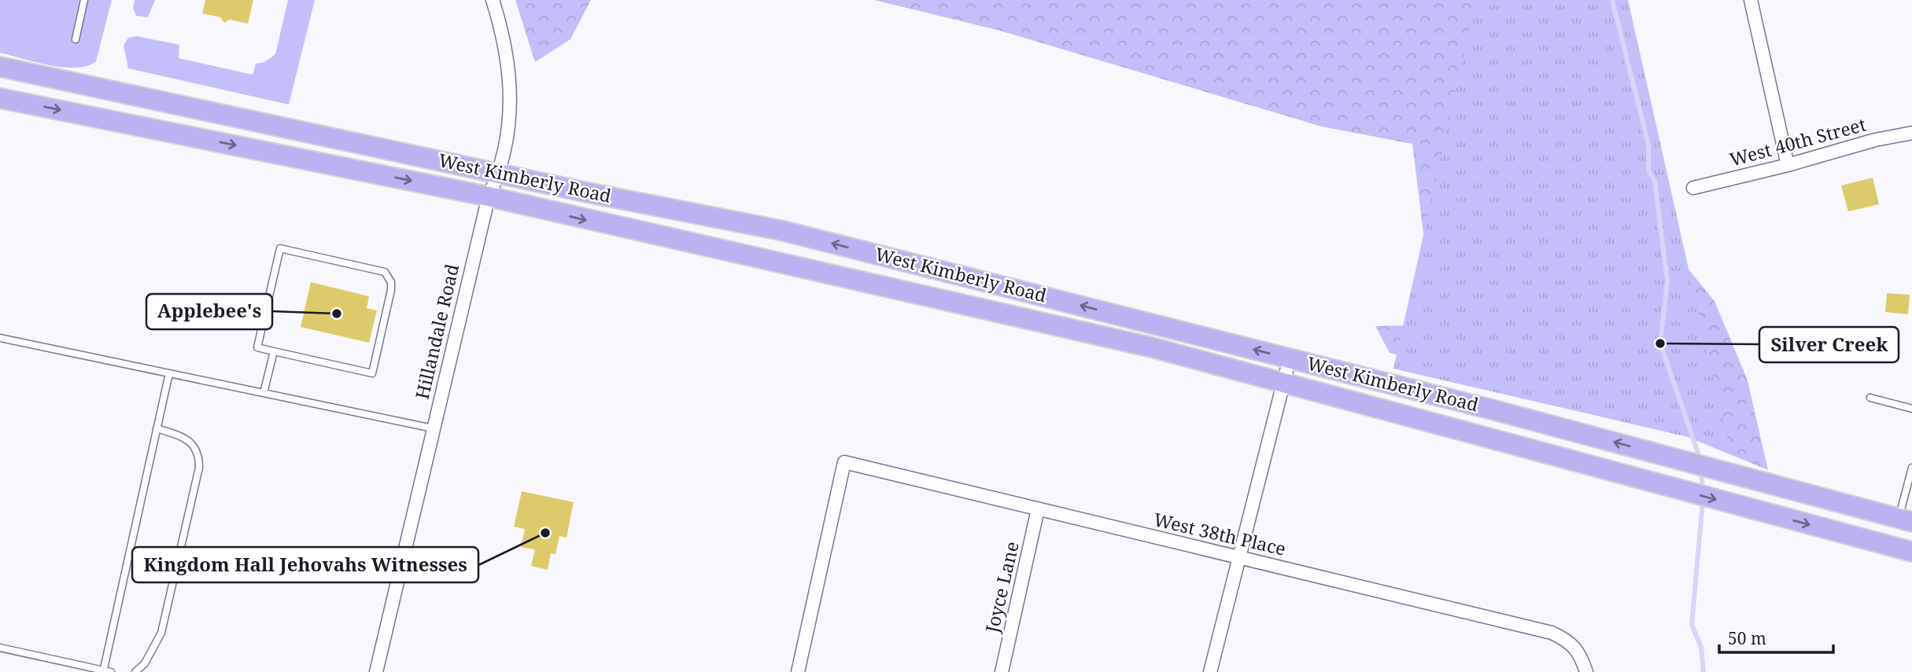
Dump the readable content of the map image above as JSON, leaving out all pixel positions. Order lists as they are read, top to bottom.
{
  "streets": {
    "main road": ["West Kimberly Road"],
    "street": [
      "West 40th Street",
      "Hillandale Road",
      "West 38th Place",
      "Joyce Lane"
    ]
  },
  "crossings": [
    ["West Kimberly Road", "Hillandale Road"],
    ["West 38th Place", "Joyce Lane"]
  ],
  "places": ["Applebee's", "Silver Creek", "Kingdom Hall Jehovahs Witnesses"],
  "scale_bar": "50 m"
}
